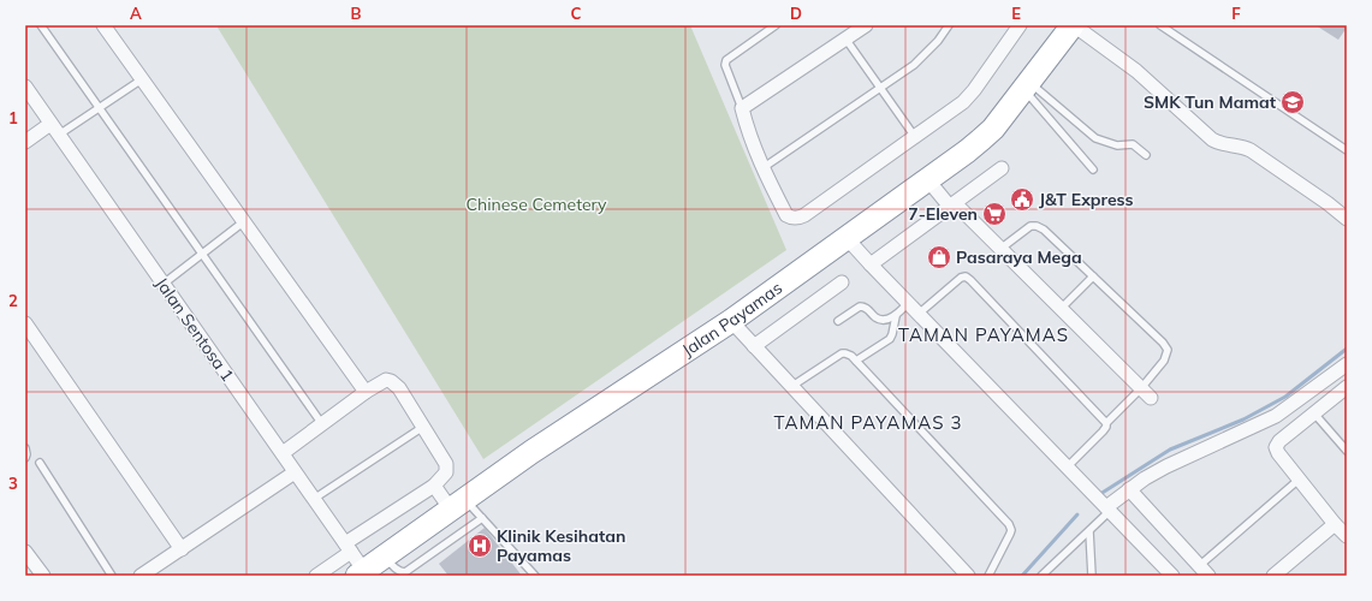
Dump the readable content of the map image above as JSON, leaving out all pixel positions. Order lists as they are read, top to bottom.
{
  "streets": {
    "highway": ["Jalan Payamas"],
    "street": ["Jalan Sentosa 1"]
  },
  "crossings": [
    ["Jalan Payamas", "Jalan Sentosa 1"]
  ],
  "districts": ["TAMAN PAYAMAS", "TAMAN PAYAMAS 3"],
  "parks": ["Chinese Cemetery"],
  "places": {
    "school or university": ["SMK Tun Mamat"],
    "public building": ["J&T Express"],
    "supermarket": ["7-Eleven"],
    "shop": ["Pasaraya Mega"],
    "hospital": ["Klinik Kesihatan Payamas"]
  },
  "grid": {
    "columns": [
      "A",
      "B",
      "C",
      "D",
      "E",
      "F"
    ],
    "rows": ["1", "2", "3"]
  }
}
